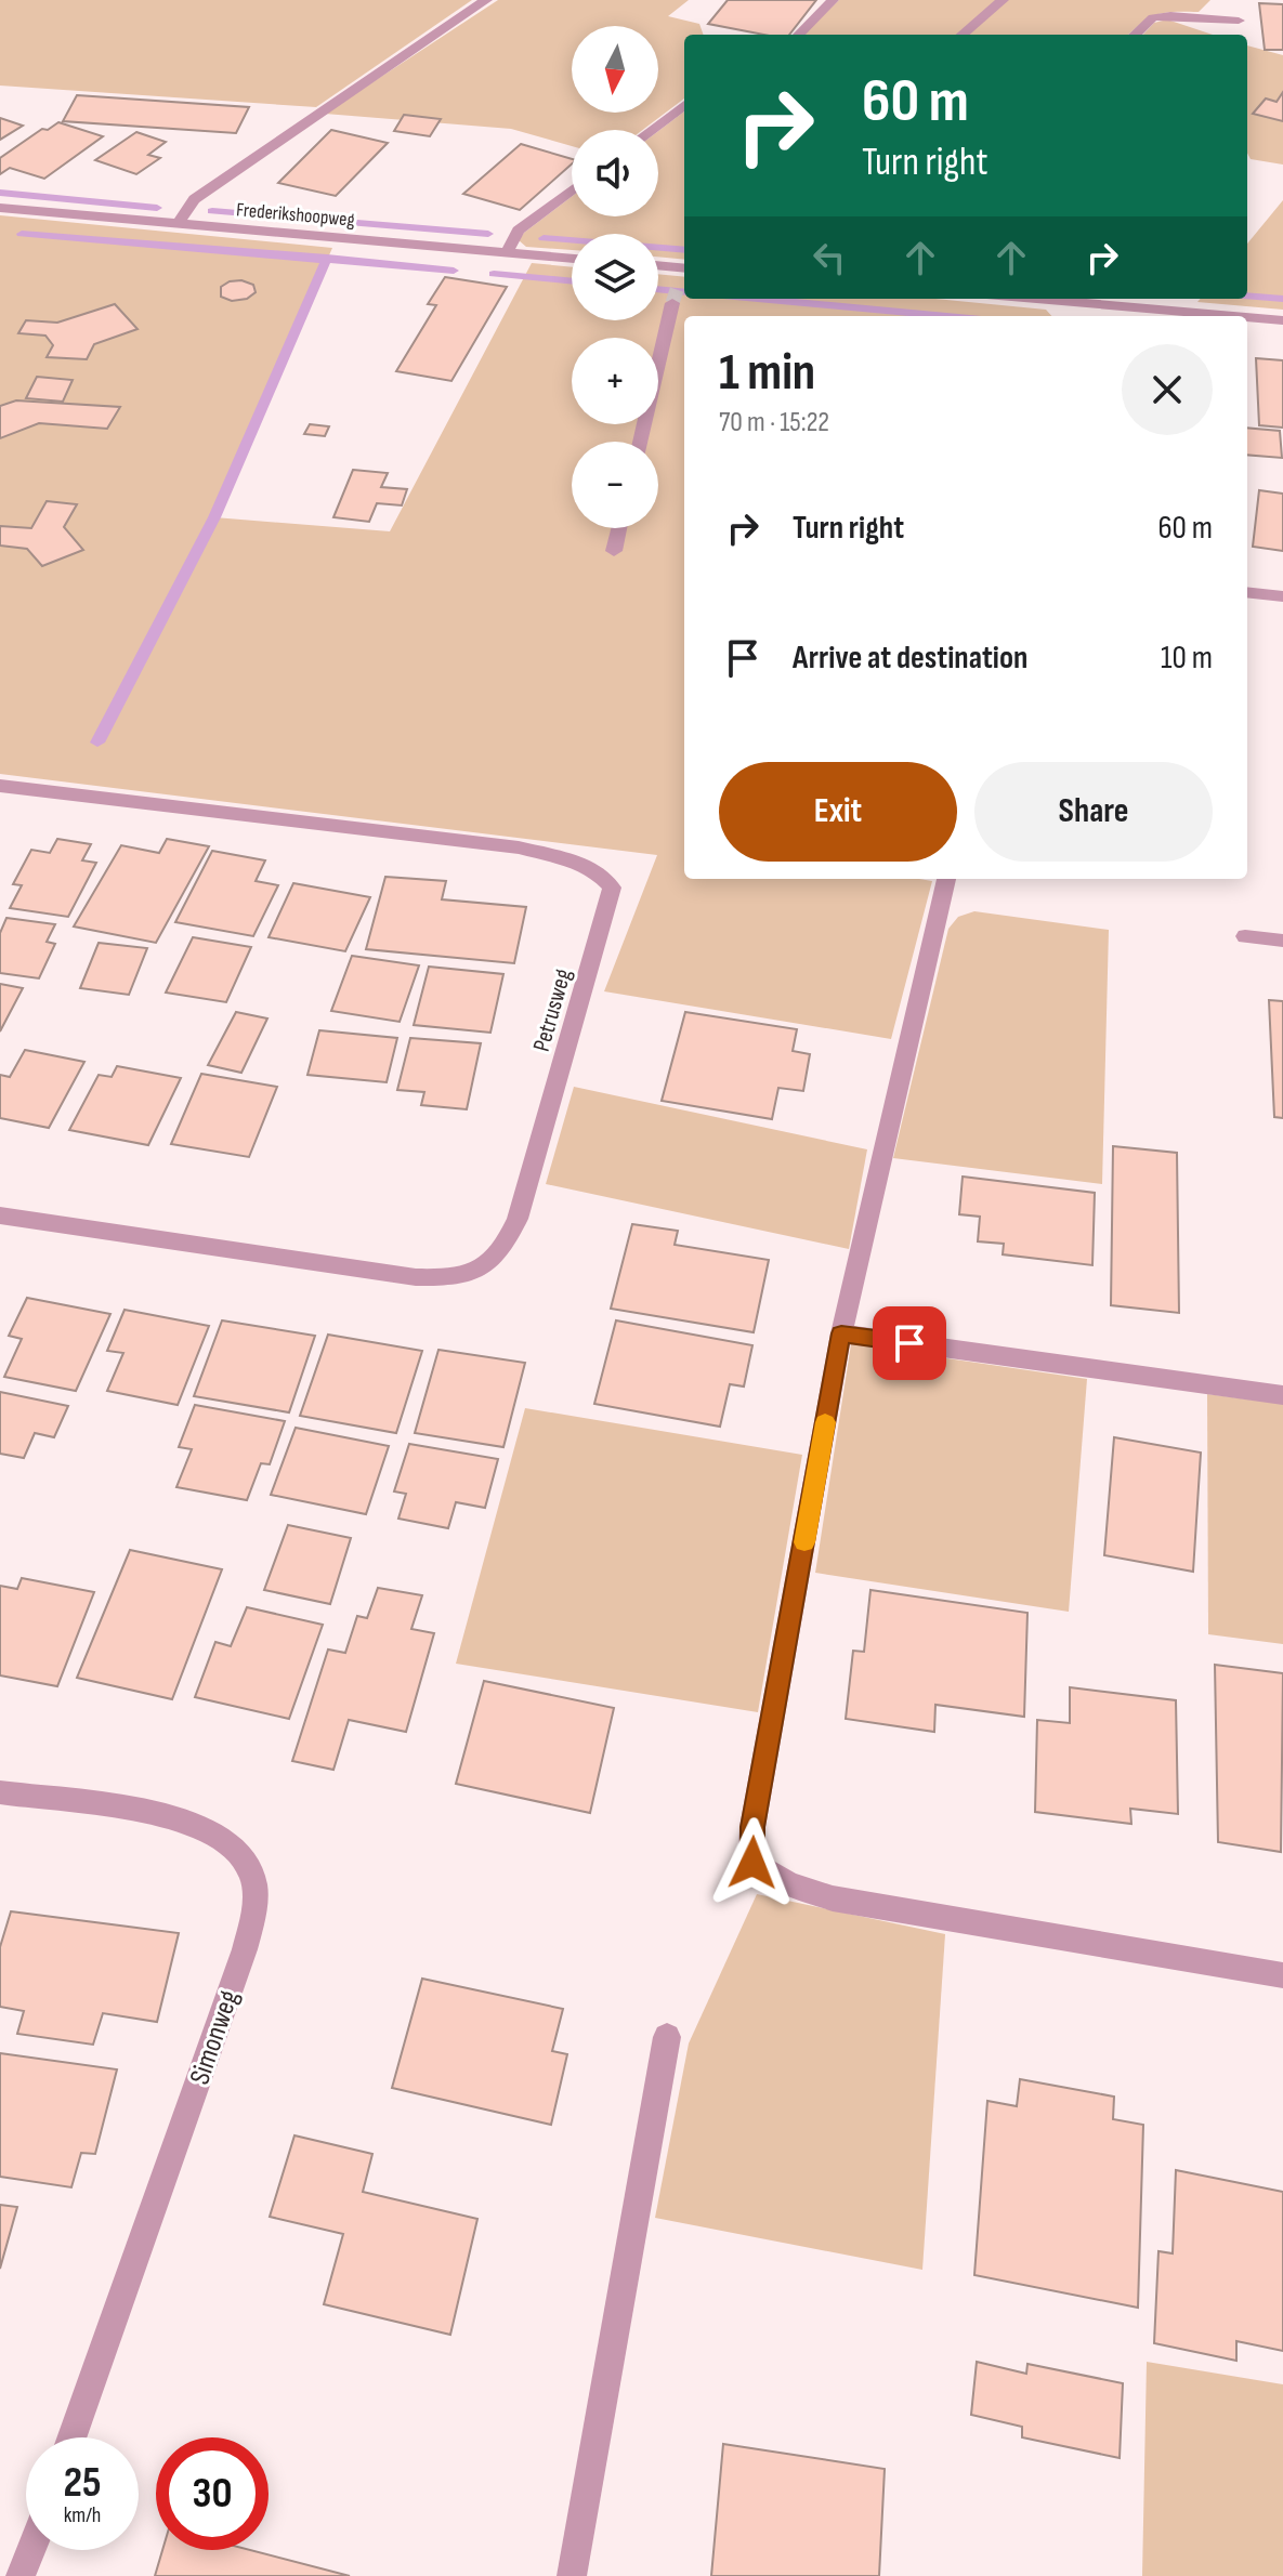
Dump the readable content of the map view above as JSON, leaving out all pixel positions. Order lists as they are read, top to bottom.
{
  "streets": {
    "street": ["Frederikshoopweg", "Petrusweg", "Simonweg"]
  },
  "north": "bottom",
  "page": {
    "map_buttons": ["+", "−"],
    "turn": ["60 m", "Turn right"],
    "heading": ["1 min", "70 m · 15:22"],
    "list": [
      {
        "name": "Turn right",
        "value": "60 m"
      },
      {
        "name": "Arrive at destination",
        "value": "10 m"
      }
    ],
    "buttons": ["Exit", "Share"],
    "speed": "25 km/h",
    "limit": "30"
  }
}
